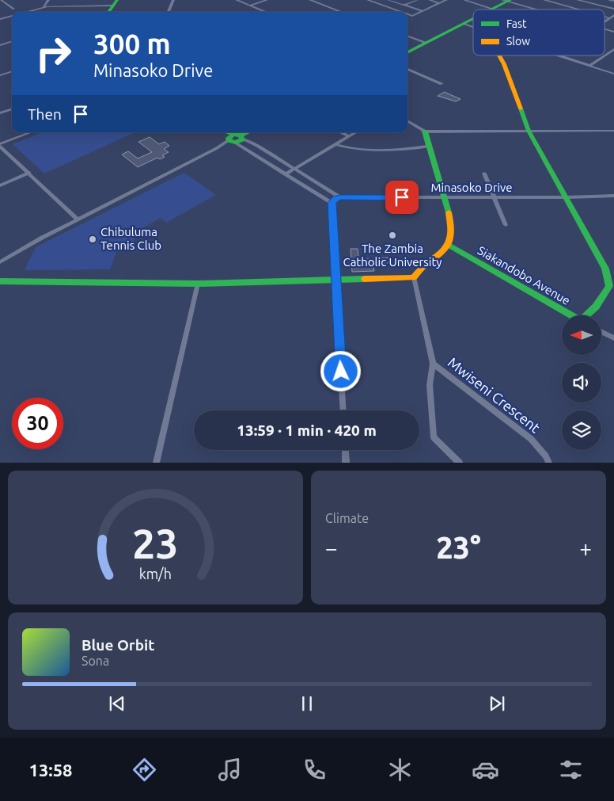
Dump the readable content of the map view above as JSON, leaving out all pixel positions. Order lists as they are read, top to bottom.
{
  "streets": {
    "street": ["Minasoko Drive", "Siakandobo Avenue", "Mwiseni Crescent"]
  },
  "places": ["The Zambia Catholic University", "Chibuluma Tennis Club"],
  "legend": ["Fast", "Slow"],
  "north": "left",
  "page": {
    "turn": ["300 m", "Minasoko Drive"],
    "then": "Then",
    "limit": "30",
    "trip": "13:59 · 1 min · 420 m",
    "tile": "Climate",
    "heat": ["−", "23°", "+"],
    "song": ["Blue Orbit", "Sona"],
    "tabs": "13:58",
    "gauge": ["23", "km/h"]
  }
}
